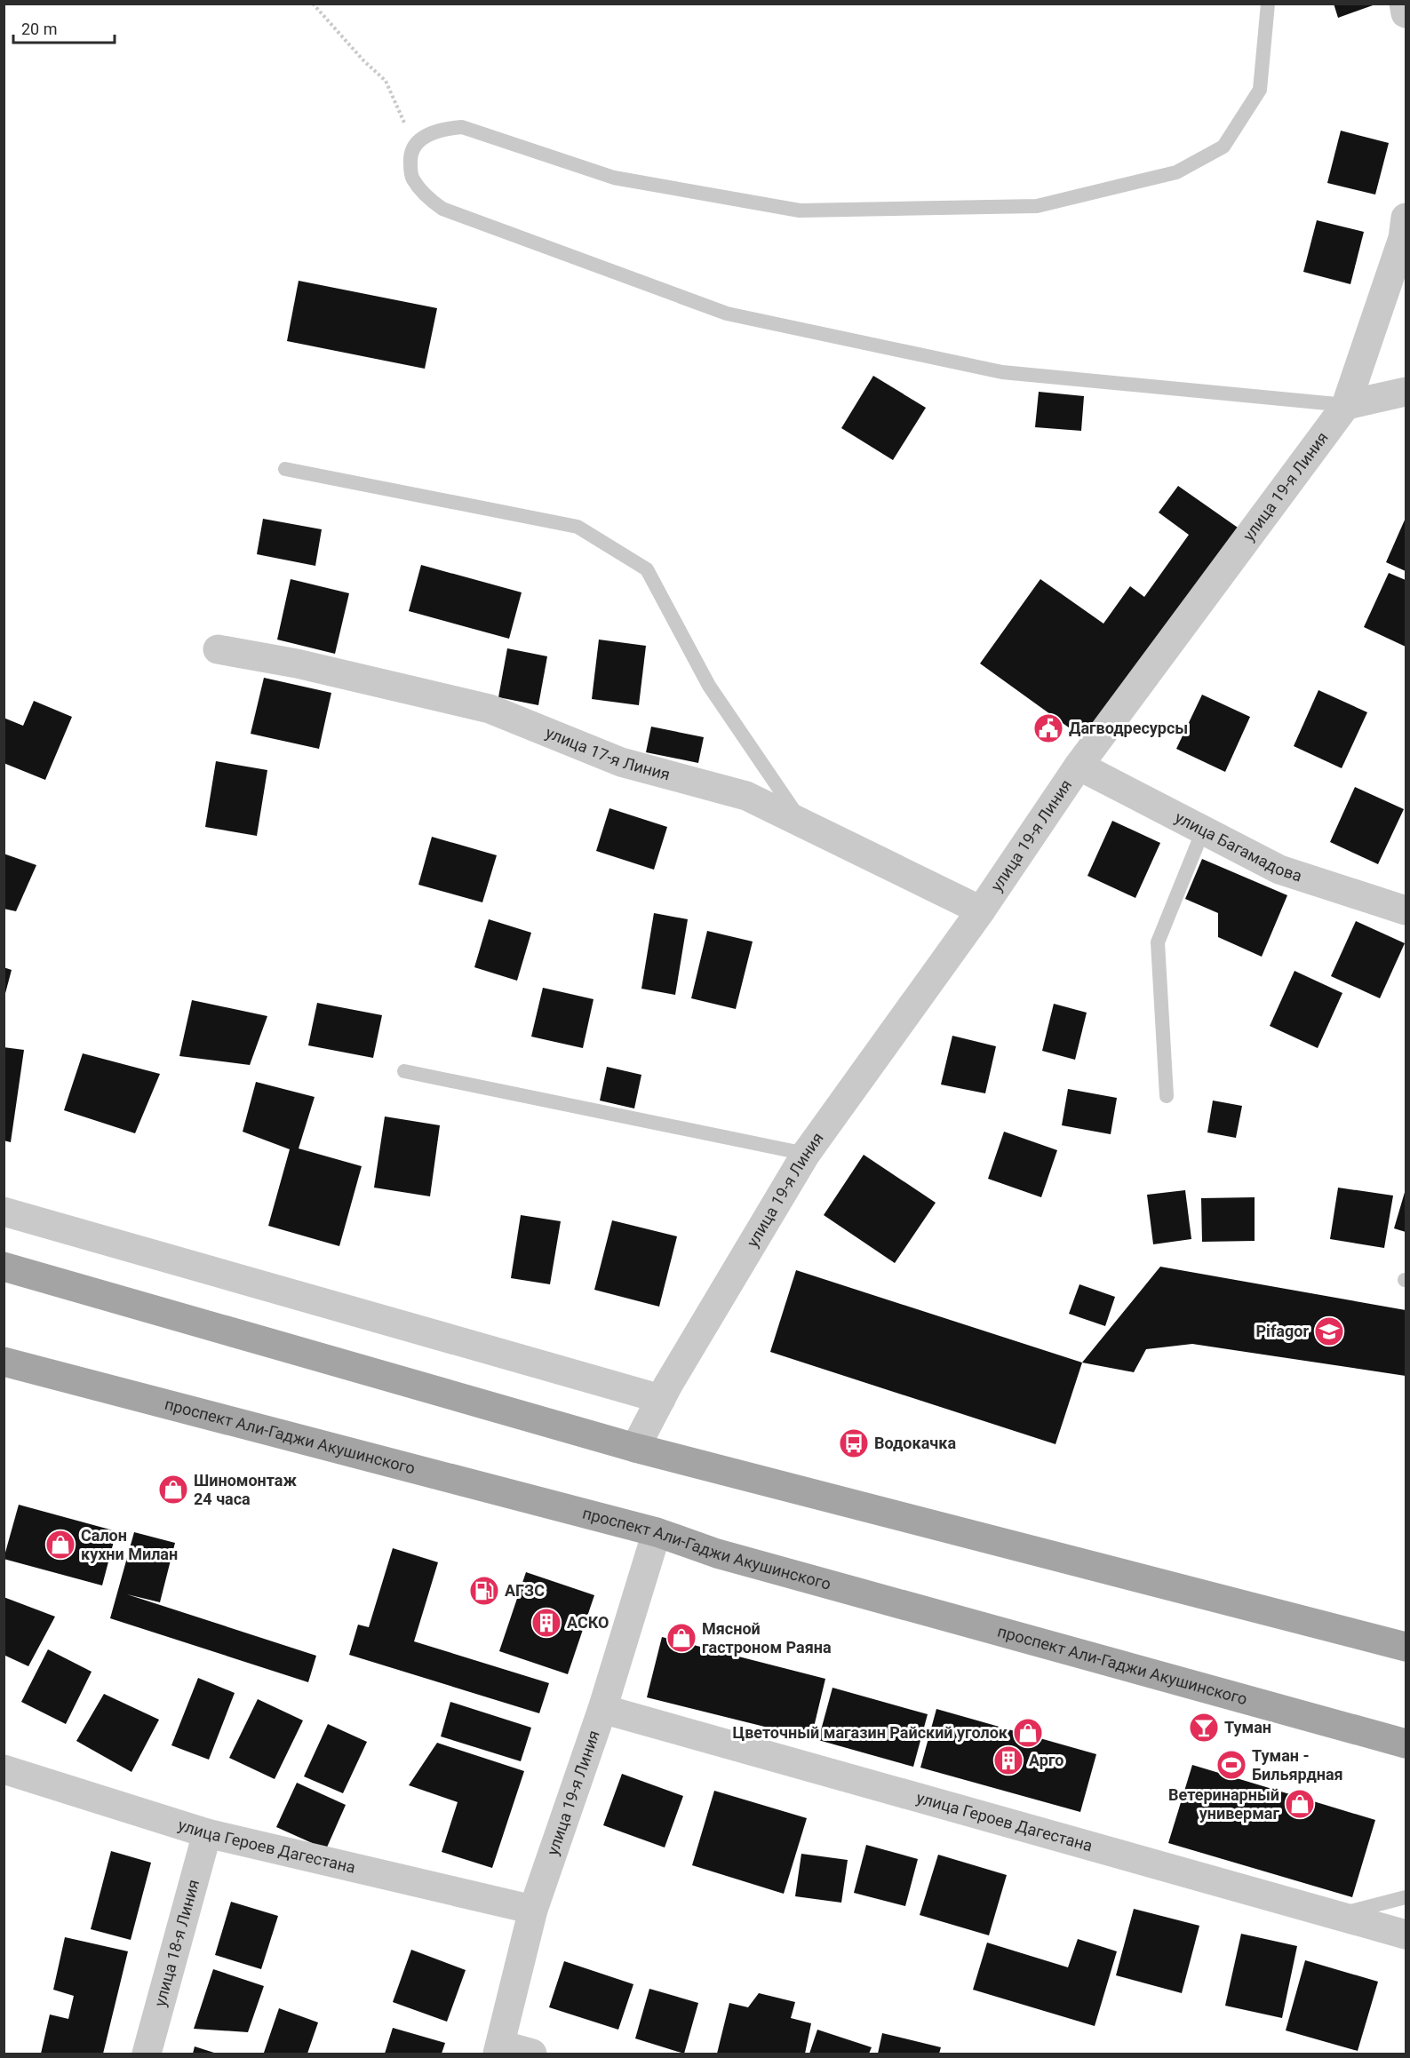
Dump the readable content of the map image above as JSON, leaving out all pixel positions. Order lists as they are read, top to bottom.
{
  "streets": {
    "main road": ["проспект Али-Гаджи Акушинского"],
    "street": [
      "улица 19-я Линия",
      "улица 17-я Линия",
      "улица Багамадова",
      "улица Героев Дагестана",
      "улица 18-я Линия"
    ]
  },
  "crossings": [
    ["улица 19-я Линия", "улица 17-я Линия"],
    ["улица 19-я Линия", "улица Багамадова"],
    ["улица 19-я Линия", "проспект Али-Гаджи Акушинского"],
    ["улица 19-я Линия", "улица Героев Дагестана"],
    ["улица Героев Дагестана", "улица 18-я Линия"]
  ],
  "places": {
    "public building": ["Дагводресурсы"],
    "school or university": ["Pifagor"],
    "bus stop": ["Водокачка"],
    "shop": [
      "Шиномонтаж 24 часа",
      "Салон кухни Милан",
      "Мясной гастроном Раяна",
      "Цветочный магазин Райский уголок",
      "Ветеринарный универмаг"
    ],
    "fuel station": ["АГЗС"],
    "building": ["АСКО", "Арго"],
    "bar": ["Туман"],
    "sports": ["Туман - Бильярдная"]
  },
  "scale_bar": "20 m"
}
